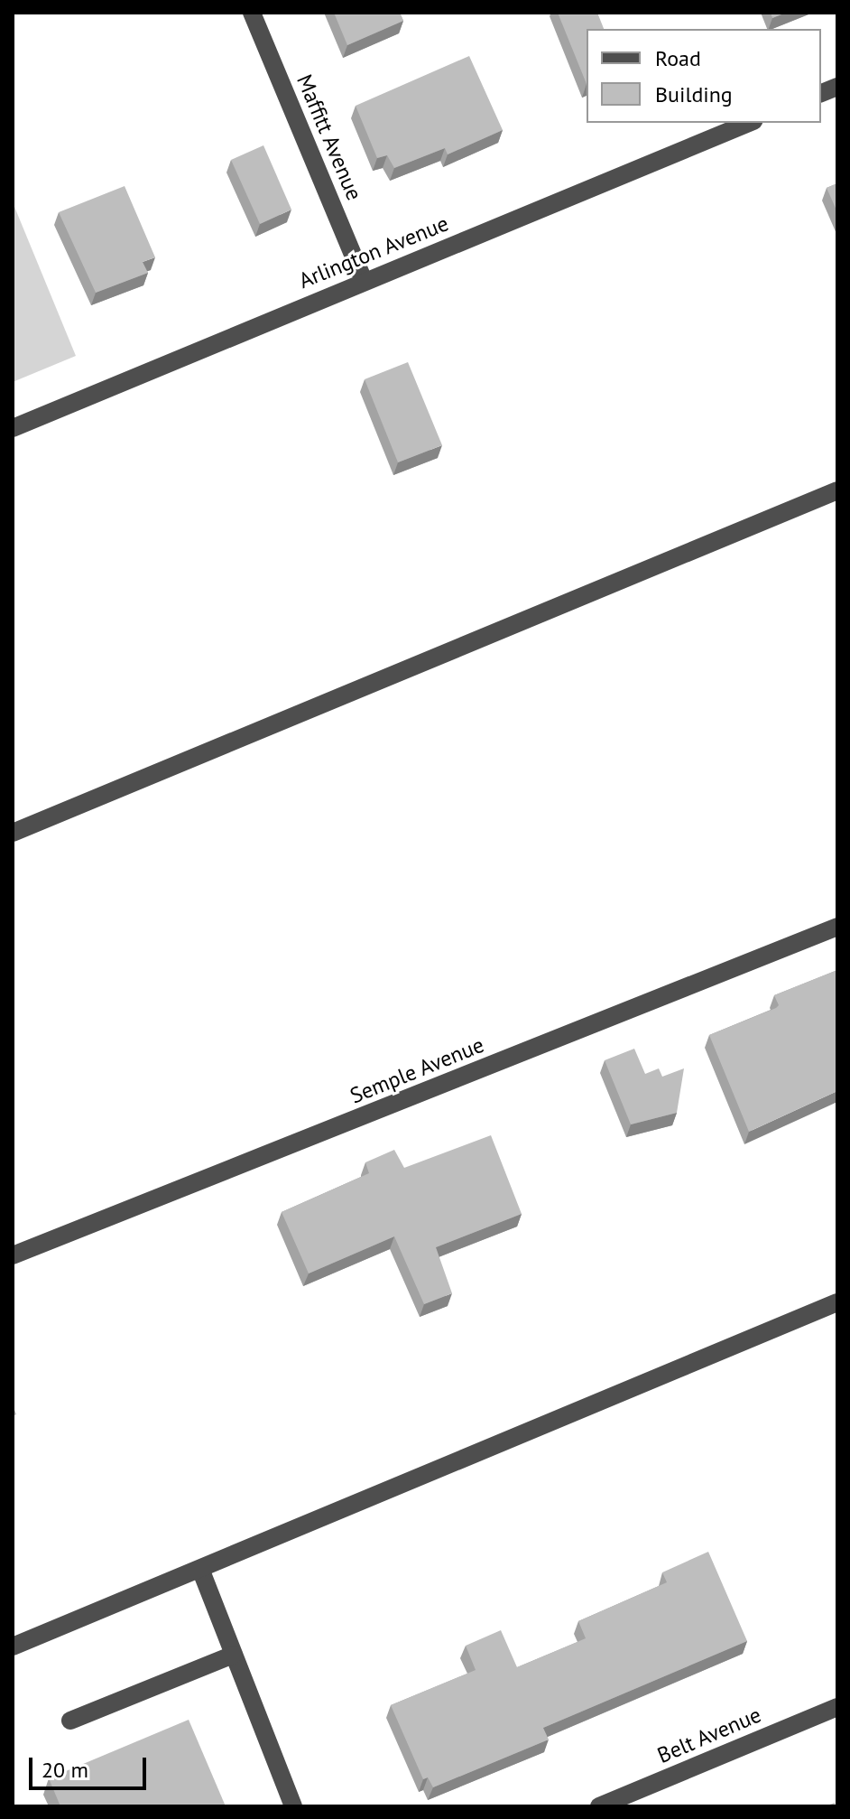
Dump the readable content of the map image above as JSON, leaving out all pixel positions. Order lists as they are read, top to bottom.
{
  "streets": {
    "street": [
      "Maffitt Avenue",
      "Arlington Avenue",
      "Semple Avenue",
      "Belt Avenue"
    ]
  },
  "crossings": [
    ["Maffitt Avenue", "Arlington Avenue"]
  ],
  "legend": ["Road", "Building"],
  "scale_bar": "20 m"
}
